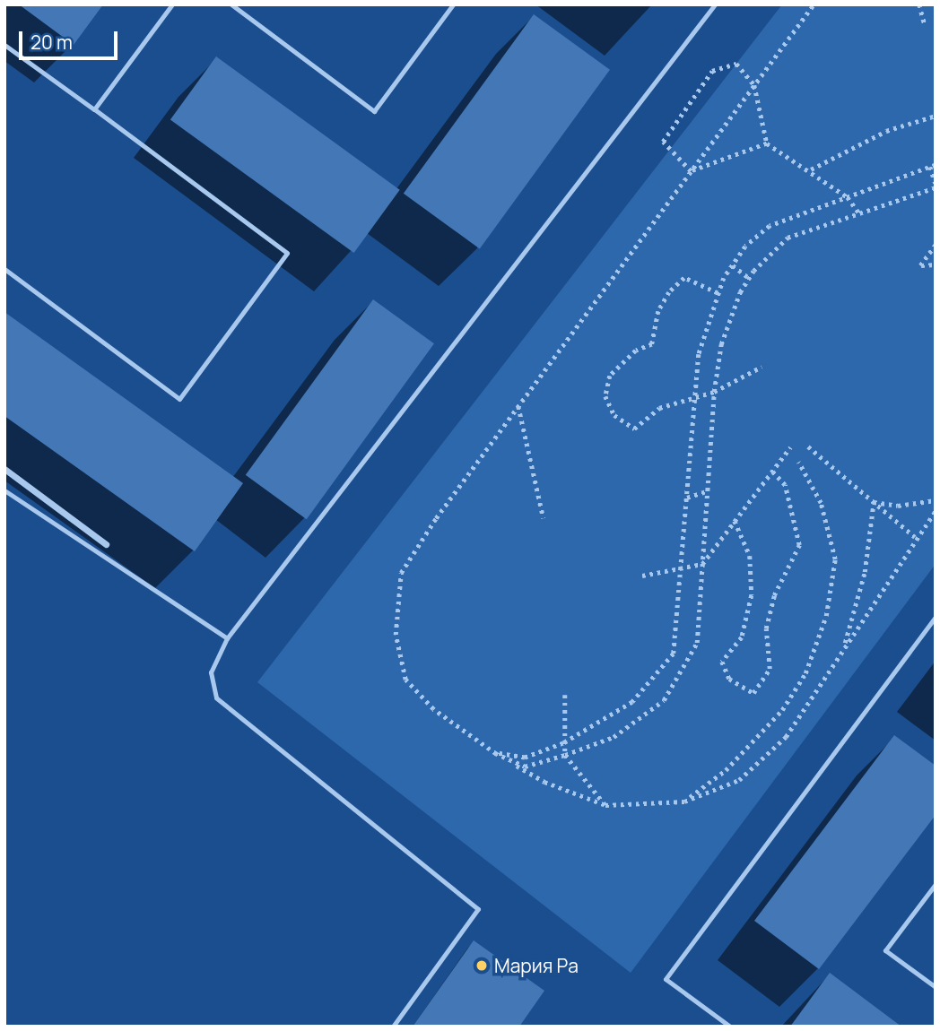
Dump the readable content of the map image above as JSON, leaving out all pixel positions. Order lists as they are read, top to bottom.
{
  "places": ["Мария Ра"],
  "scale_bar": "20 m"
}
